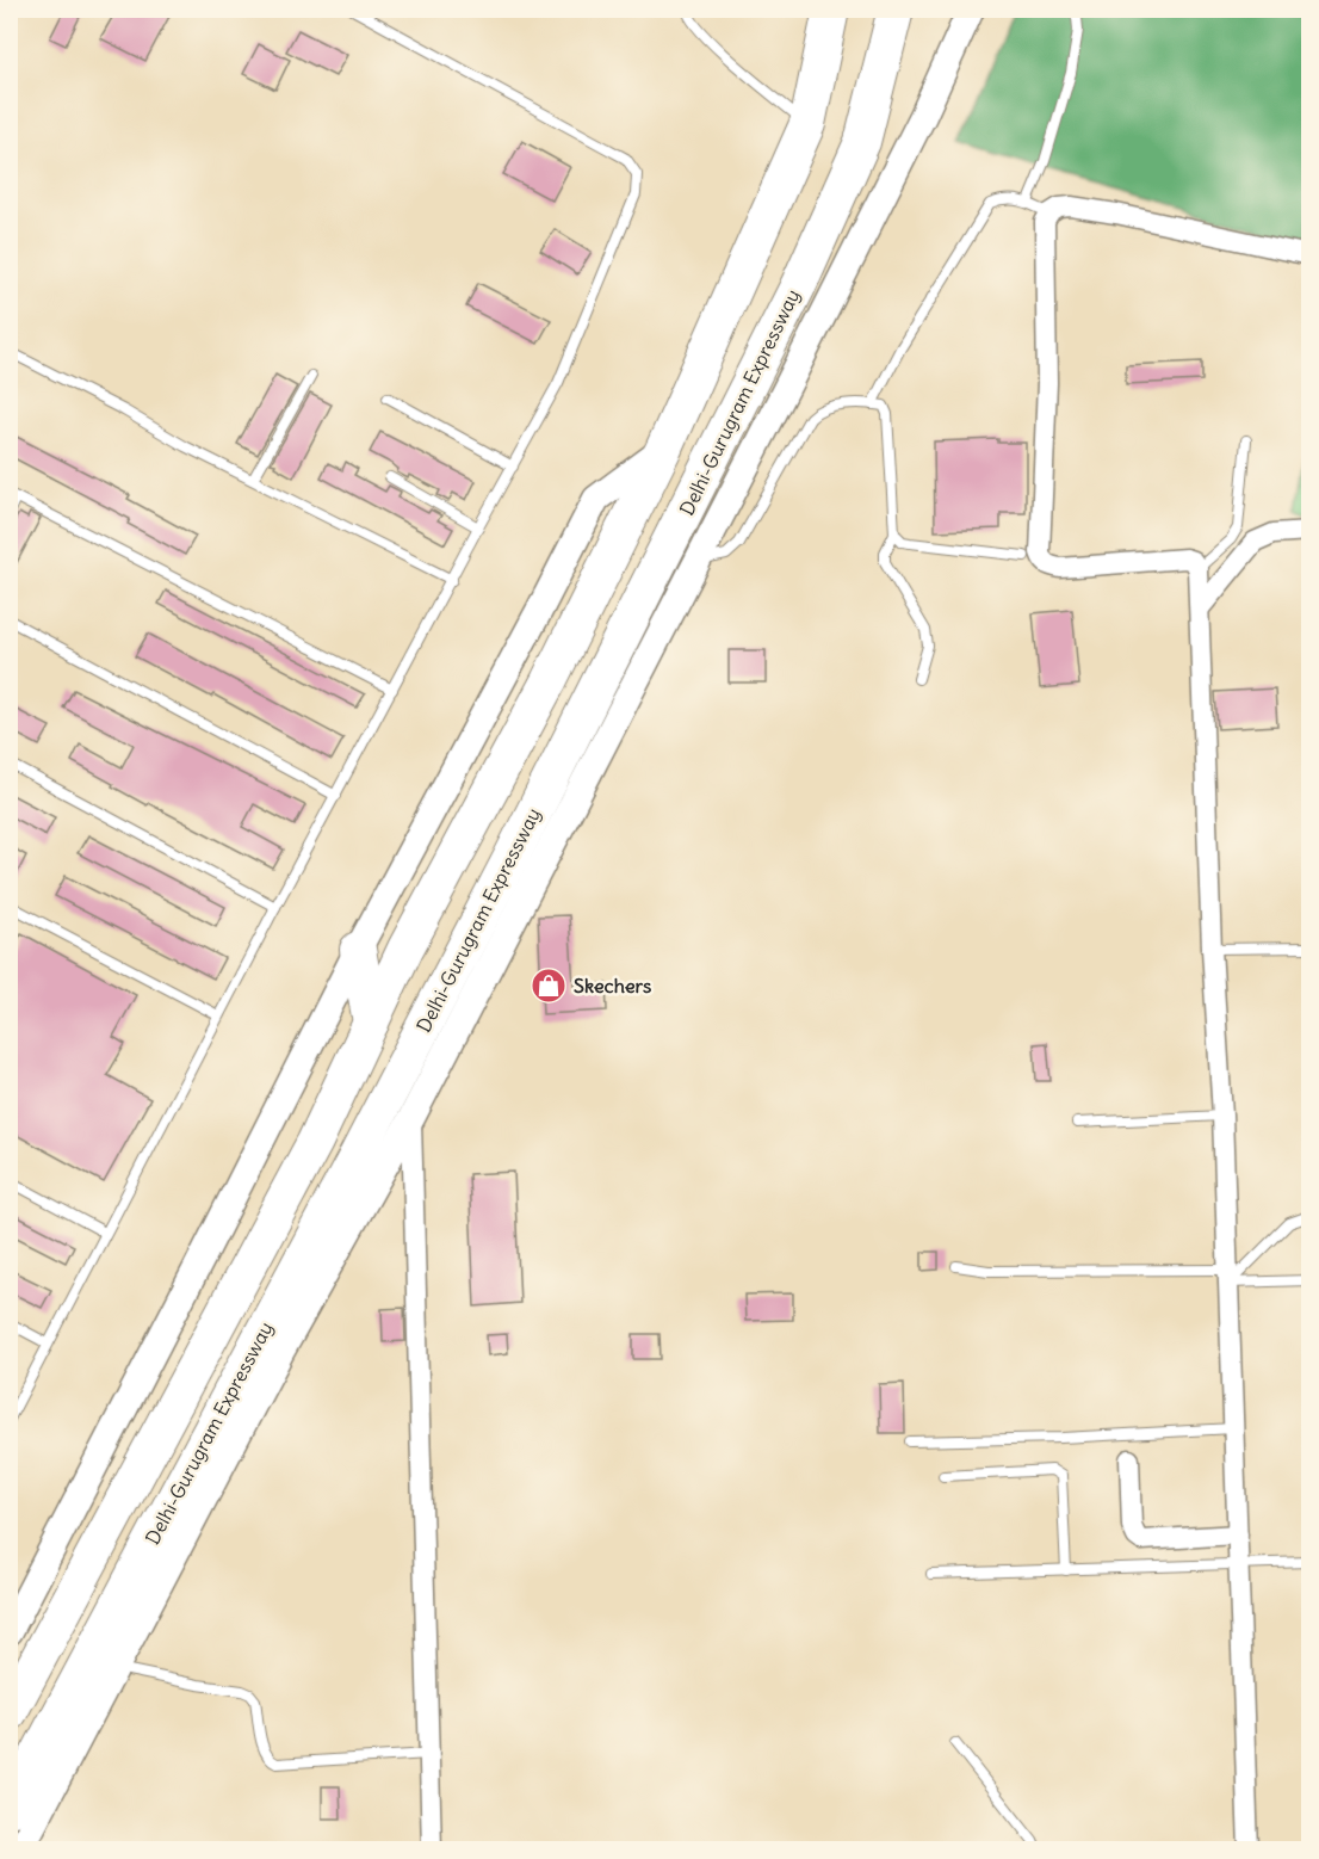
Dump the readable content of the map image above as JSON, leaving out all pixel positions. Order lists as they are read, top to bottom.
{
  "streets": {
    "highway": ["Delhi-Gurugram Expressway"]
  },
  "places": {
    "shop": ["Skechers"]
  }
}
